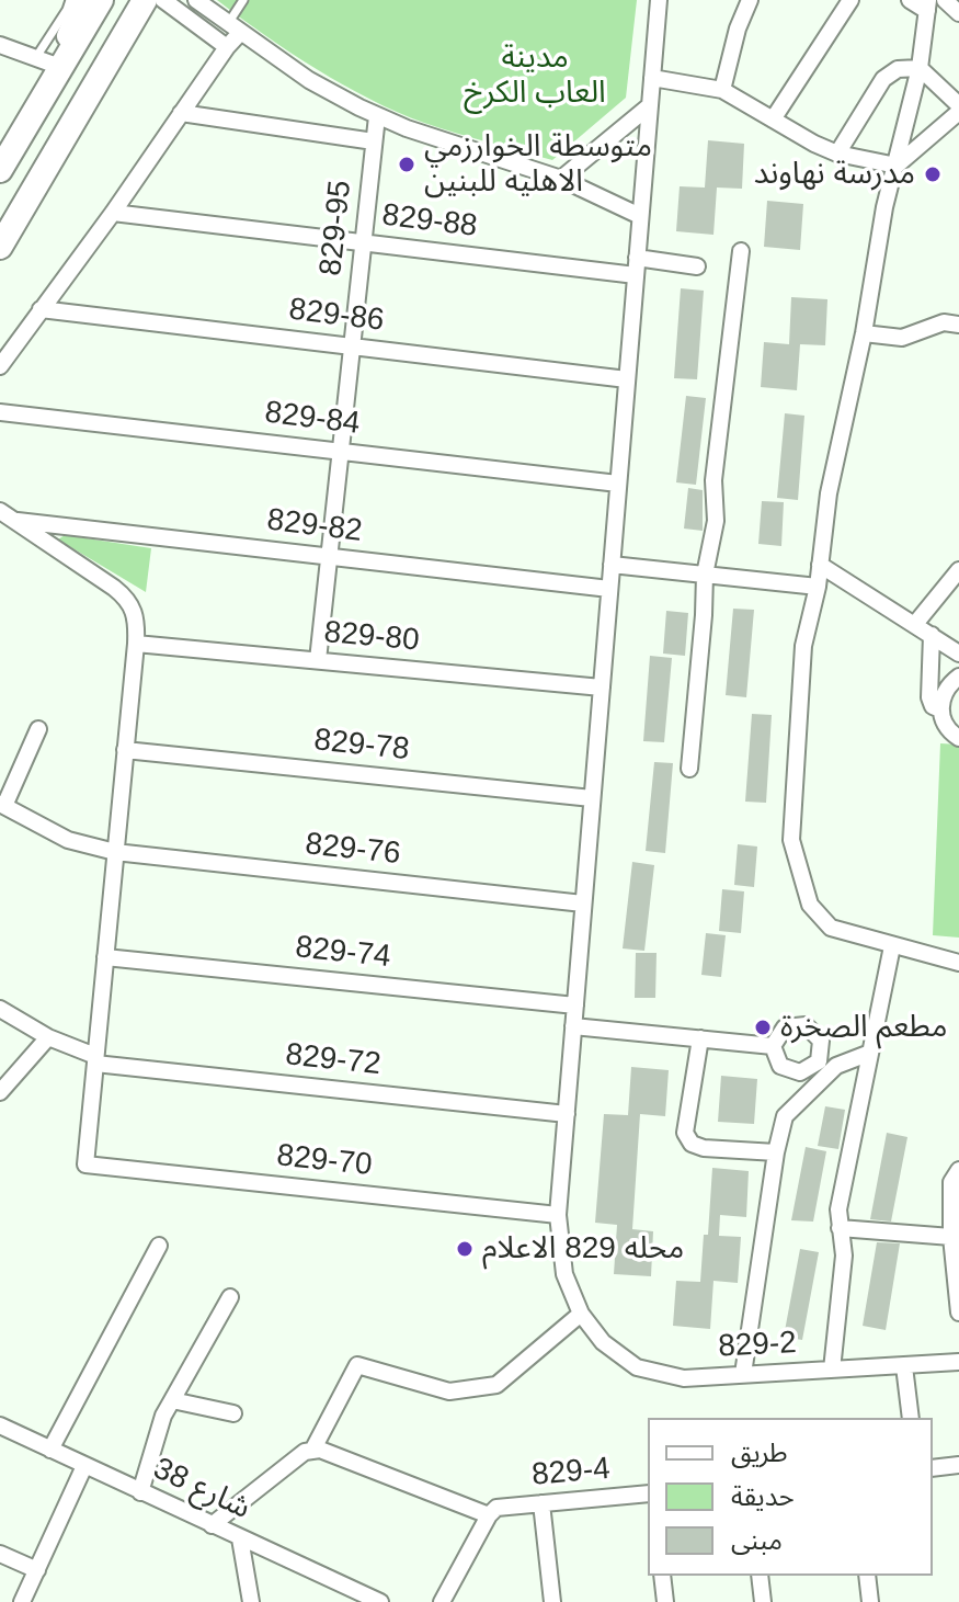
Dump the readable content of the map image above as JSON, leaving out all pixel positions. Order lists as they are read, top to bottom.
{
  "streets": {
    "street": [
      "829-88",
      "829-95",
      "829-86",
      "829-84",
      "829-82",
      "829-80",
      "829-78",
      "829-76",
      "829-74",
      "829-72",
      "829-70",
      "829-2",
      "829-4",
      "شارع 38"
    ]
  },
  "crossings": [
    ["829-88", "829-95"],
    ["829-88", "829-2"],
    ["829-95", "829-86"],
    ["829-95", "829-84"],
    ["829-95", "829-82"],
    ["829-95", "829-80"],
    ["829-86", "829-2"],
    ["829-84", "829-2"],
    ["829-82", "829-2"],
    ["829-80", "829-2"],
    ["829-78", "829-2"],
    ["829-76", "829-2"],
    ["829-74", "829-2"],
    ["829-72", "829-70"],
    ["829-72", "829-2"],
    ["829-70", "829-2"]
  ],
  "parks": ["مدينة العاب الكرخ"],
  "places": [
    "متوسطة الخوارزمي الاهليه للبنين",
    "مدرسة نهاوند",
    "مطعم الصخرة",
    "محله 829 الاعلام"
  ],
  "legend": ["طريق", "حديقة", "مبنى"]
}
